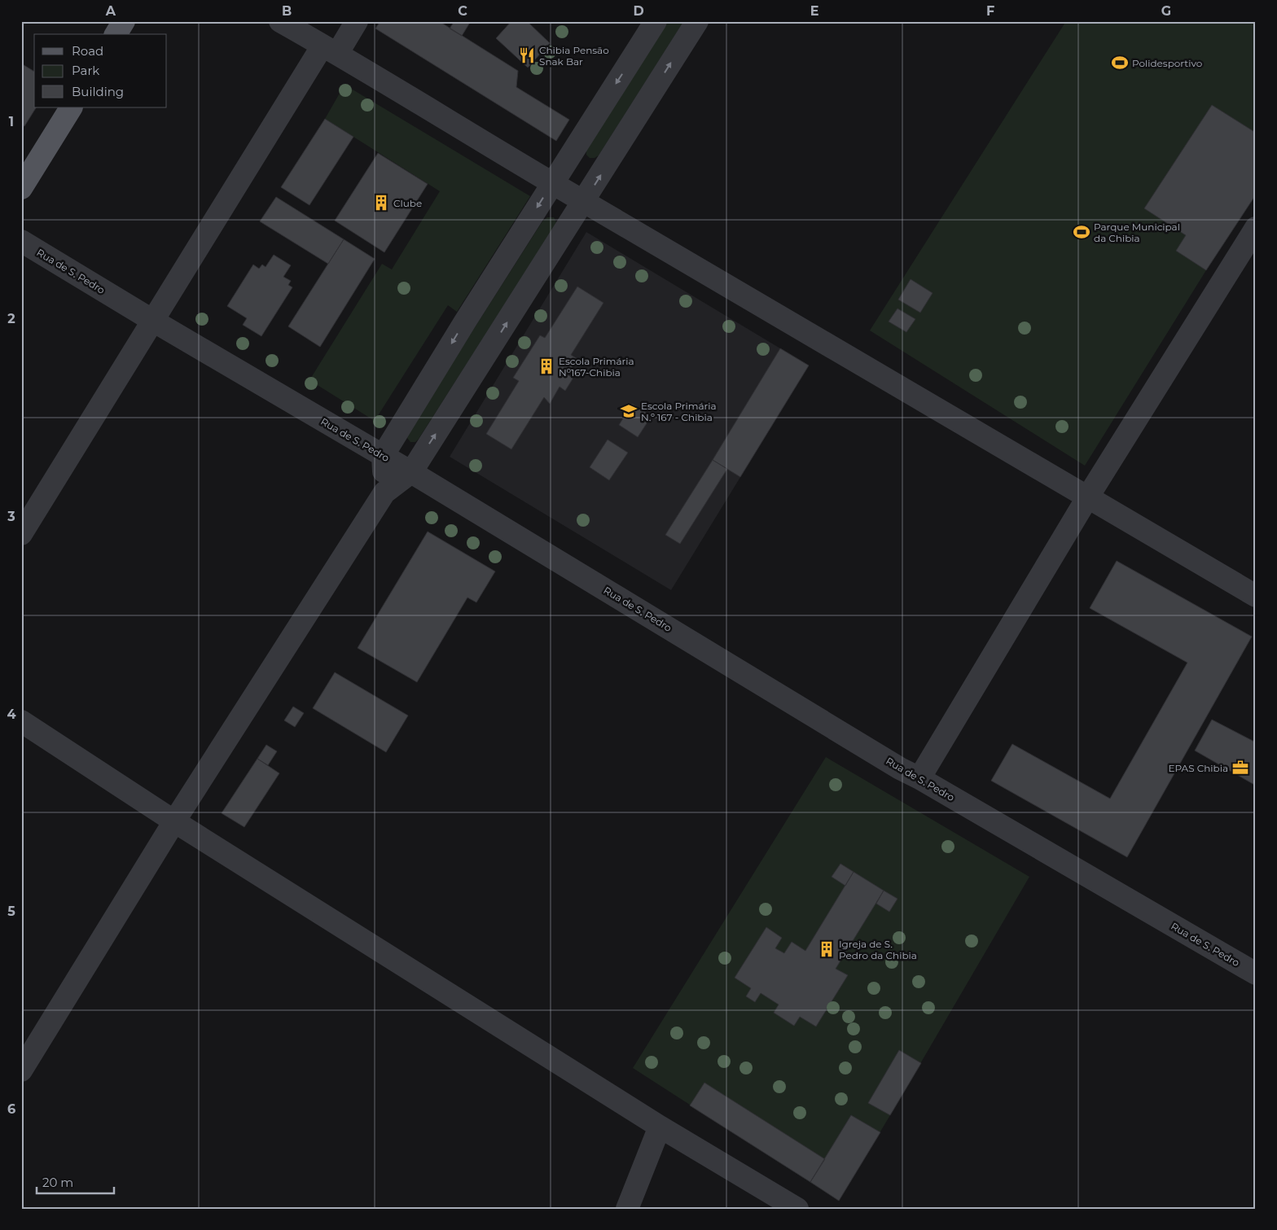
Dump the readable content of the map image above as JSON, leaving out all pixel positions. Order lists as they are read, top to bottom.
{
  "streets": {
    "street": ["Rua de S. Pedro"]
  },
  "places": {
    "restaurant": ["Chibia Pensão Snak Bar"],
    "sports": ["Polidesportivo", "Parque Municipal da Chibia"],
    "building": ["Clube", "Escola Primária N⁰167-Chibia", "Igreja de S. Pedro da Chibia"],
    "school or university": ["Escola Primária N.º 167 - Chibia"],
    "office": ["EPAS Chibia"]
  },
  "legend": ["Road", "Park", "Building"],
  "scale_bar": "20 m",
  "grid": {
    "columns": [
      "A",
      "B",
      "C",
      "D",
      "E",
      "F",
      "G"
    ],
    "rows": [
      "1",
      "2",
      "3",
      "4",
      "5",
      "6"
    ]
  }
}
